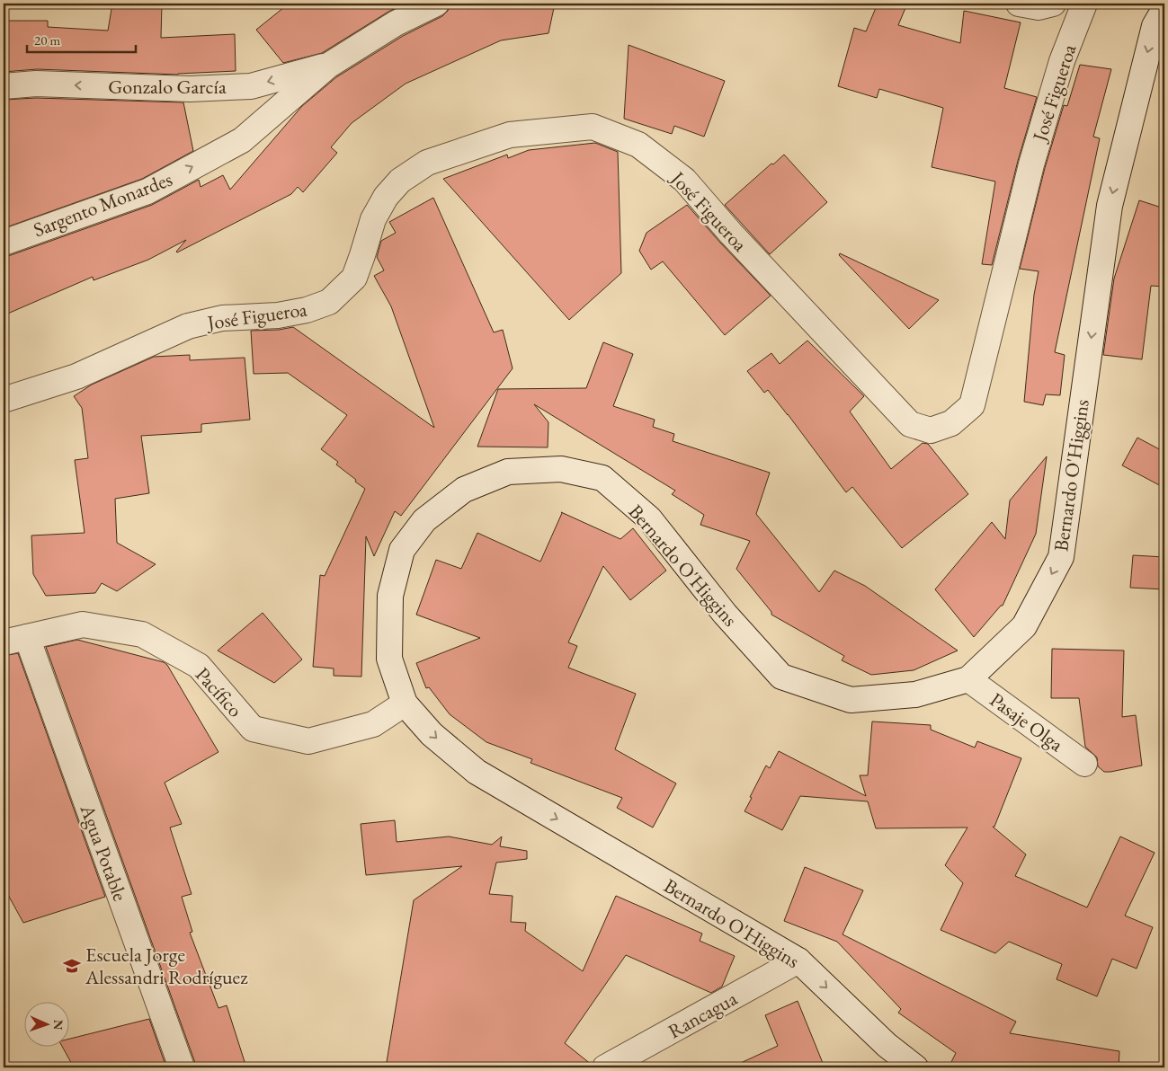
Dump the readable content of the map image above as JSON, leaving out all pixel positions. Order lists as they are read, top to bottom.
{
  "streets": {
    "street": [
      "Gonzalo García",
      "José Figueroa",
      "Sargento Monardes",
      "Bernardo O'Higgins",
      "Pacífico",
      "Pasaje Olga",
      "Agua Potable",
      "Rancagua"
    ]
  },
  "crossings": [
    ["Gonzalo García", "Sargento Monardes"],
    ["Bernardo O'Higgins", "Pacífico"],
    ["Bernardo O'Higgins", "Pasaje Olga"],
    ["Bernardo O'Higgins", "Rancagua"],
    ["Pacífico", "Agua Potable"]
  ],
  "one_way": ["Gonzalo García", "Sargento Monardes", "Bernardo O'Higgins"],
  "places": {
    "school or university": ["Escuela Jorge Alessandri Rodríguez"]
  },
  "scale_bar": "20 m",
  "north": "right"
}
